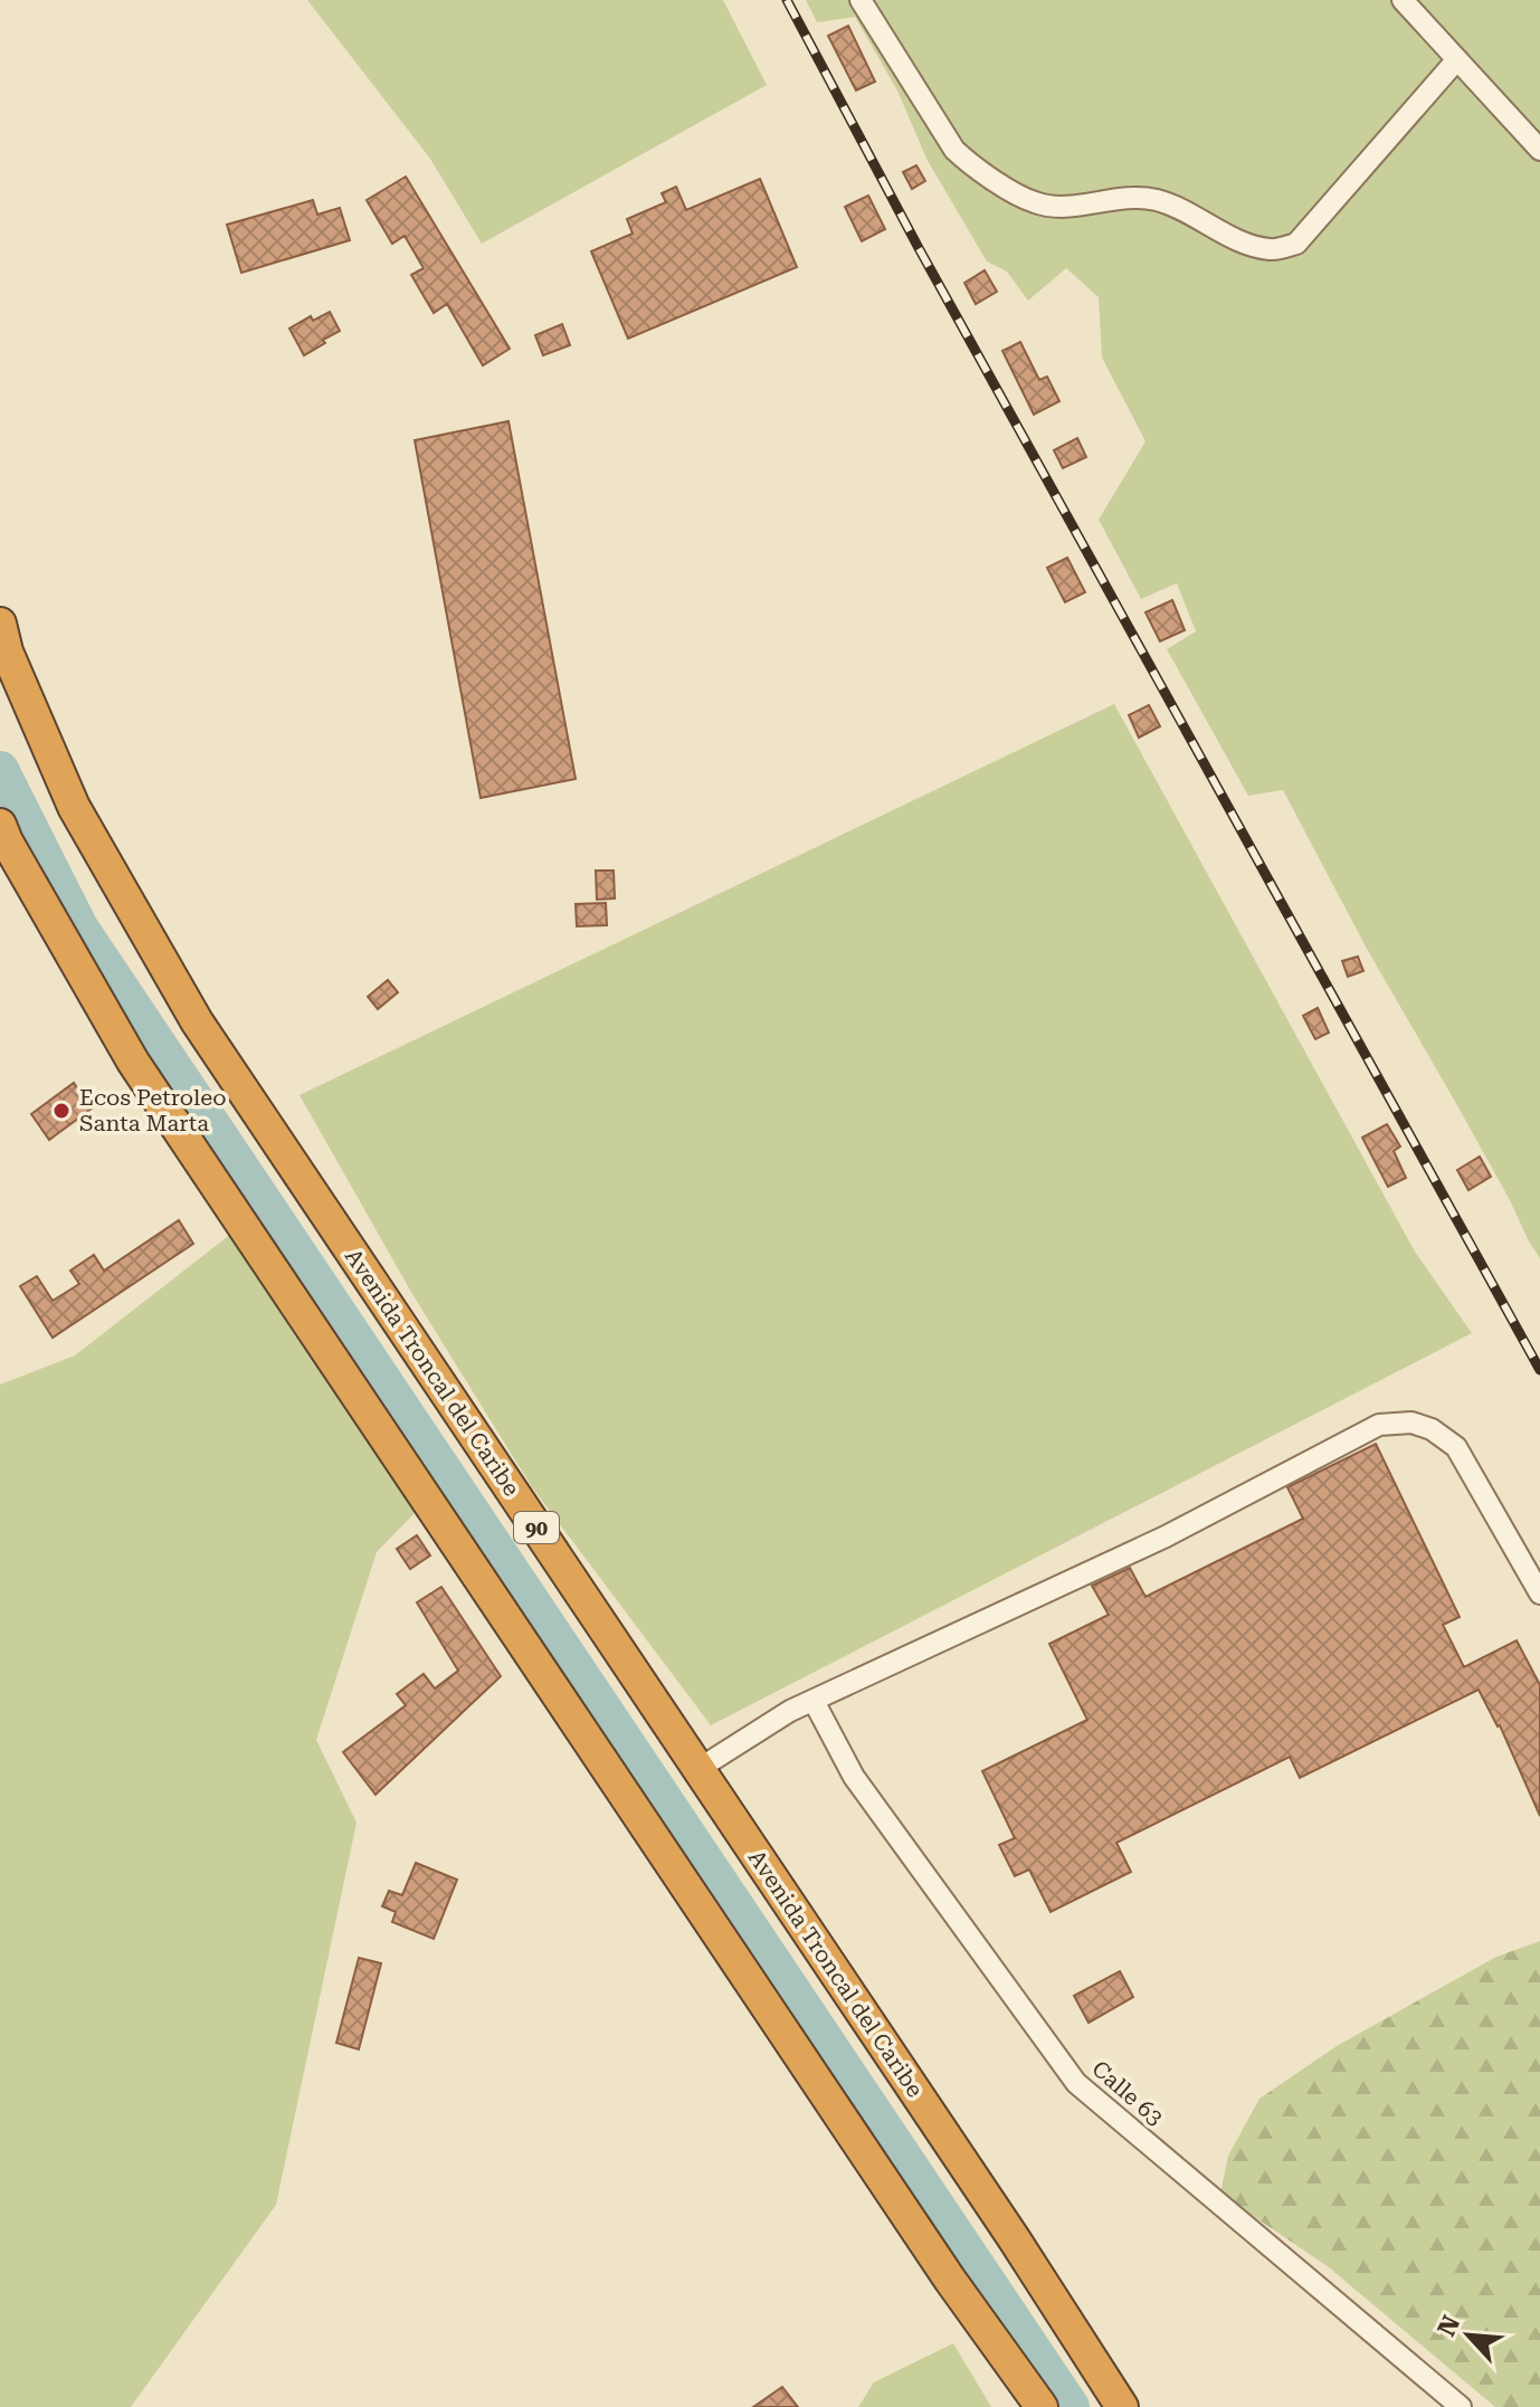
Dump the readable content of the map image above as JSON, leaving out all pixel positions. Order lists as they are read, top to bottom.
{
  "streets": {
    "highway": ["Avenida Troncal del Caribe", "90"],
    "street": ["Calle 63"]
  },
  "places": ["Ecos Petroleo Santa Marta"],
  "north": "top left"
}
